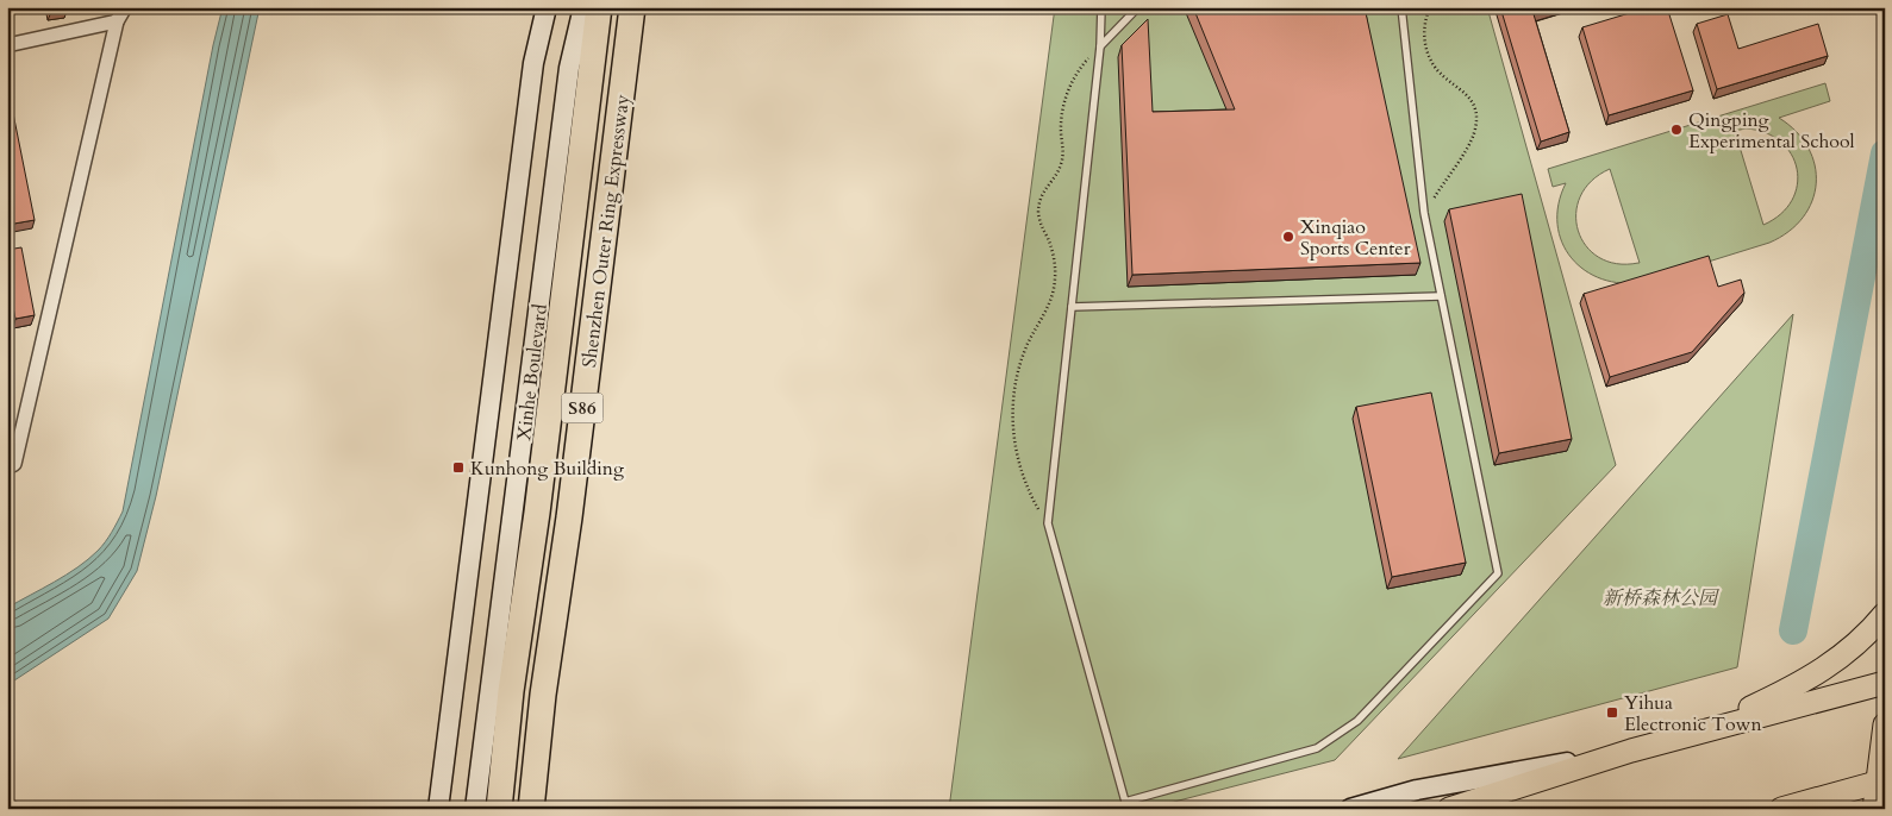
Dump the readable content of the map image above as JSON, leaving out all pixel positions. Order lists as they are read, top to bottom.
{
  "streets": {
    "highway": ["Shenzhen Outer Ring Expressway", "S86"],
    "main road": ["Xinhe Boulevard"]
  },
  "parks": ["新桥森林公园"],
  "places": {
    "other": ["Qingping Experimental School", "Xinqiao Sports Center"],
    "transit": ["Kunhong Building", "Yihua Electronic Town"]
  }
}
